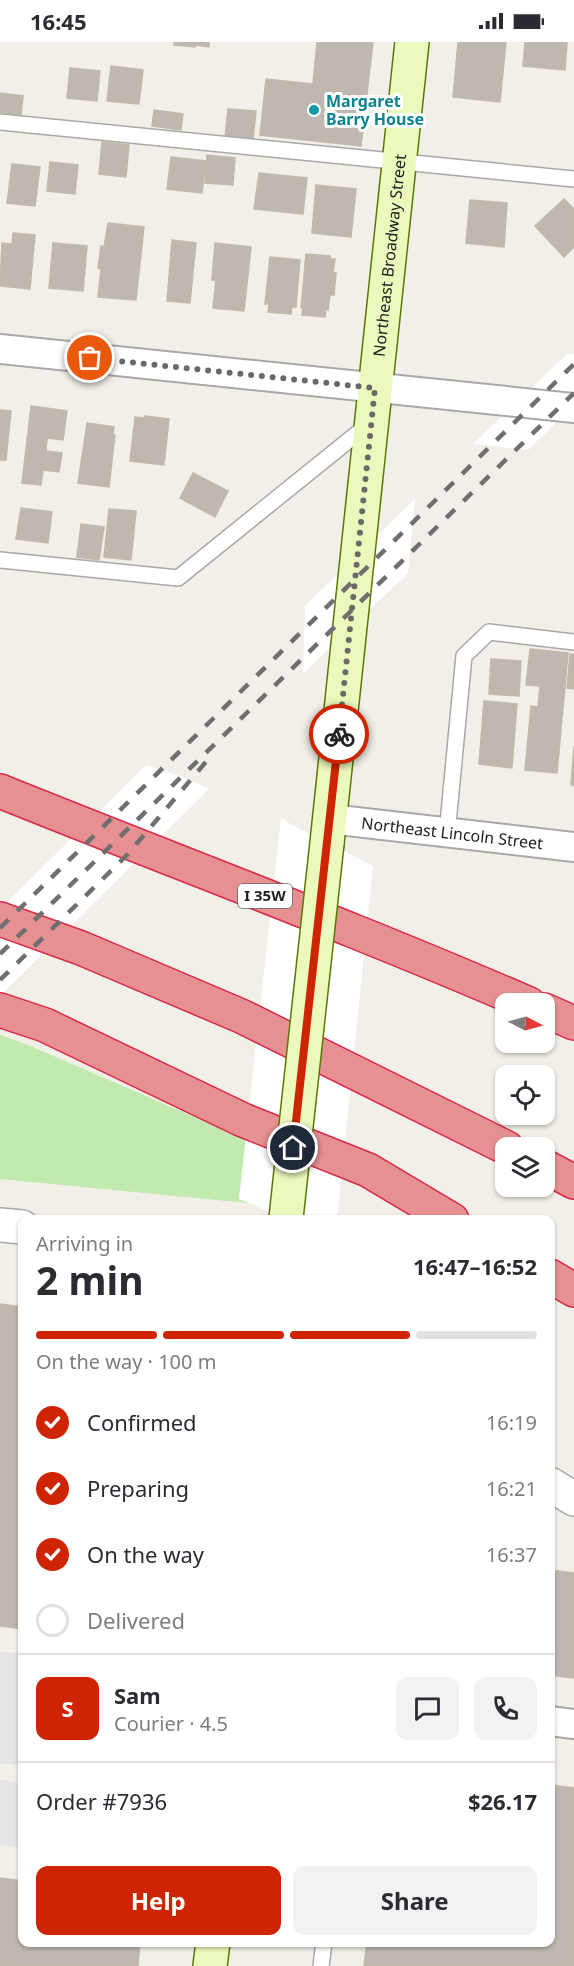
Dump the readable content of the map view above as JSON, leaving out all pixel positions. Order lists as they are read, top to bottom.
{
  "streets": {
    "highway": ["I 35W"],
    "main road": ["Northeast Broadway Street"],
    "street": ["Northeast Lincoln Street"]
  },
  "crossings": [
    ["Northeast Broadway Street", "Northeast Lincoln Street"]
  ],
  "places": ["Margaret Barry House"],
  "north": "right",
  "page": {
    "status": "16:45",
    "heading": ["2 min", "Arriving in", "16:47–16:52"],
    "panel": [
      "Sam",
      "Courier · 4.5",
      "Order #7936",
      "$26.17"
    ],
    "bar": "On the way · 100 m",
    "list": [
      ["Confirmed", "16:19"],
      ["Preparing", "16:21"],
      ["On the way", "16:37"],
      "Delivered"
    ],
    "round": "S",
    "buttons": ["Help", "Share"]
  }
}
